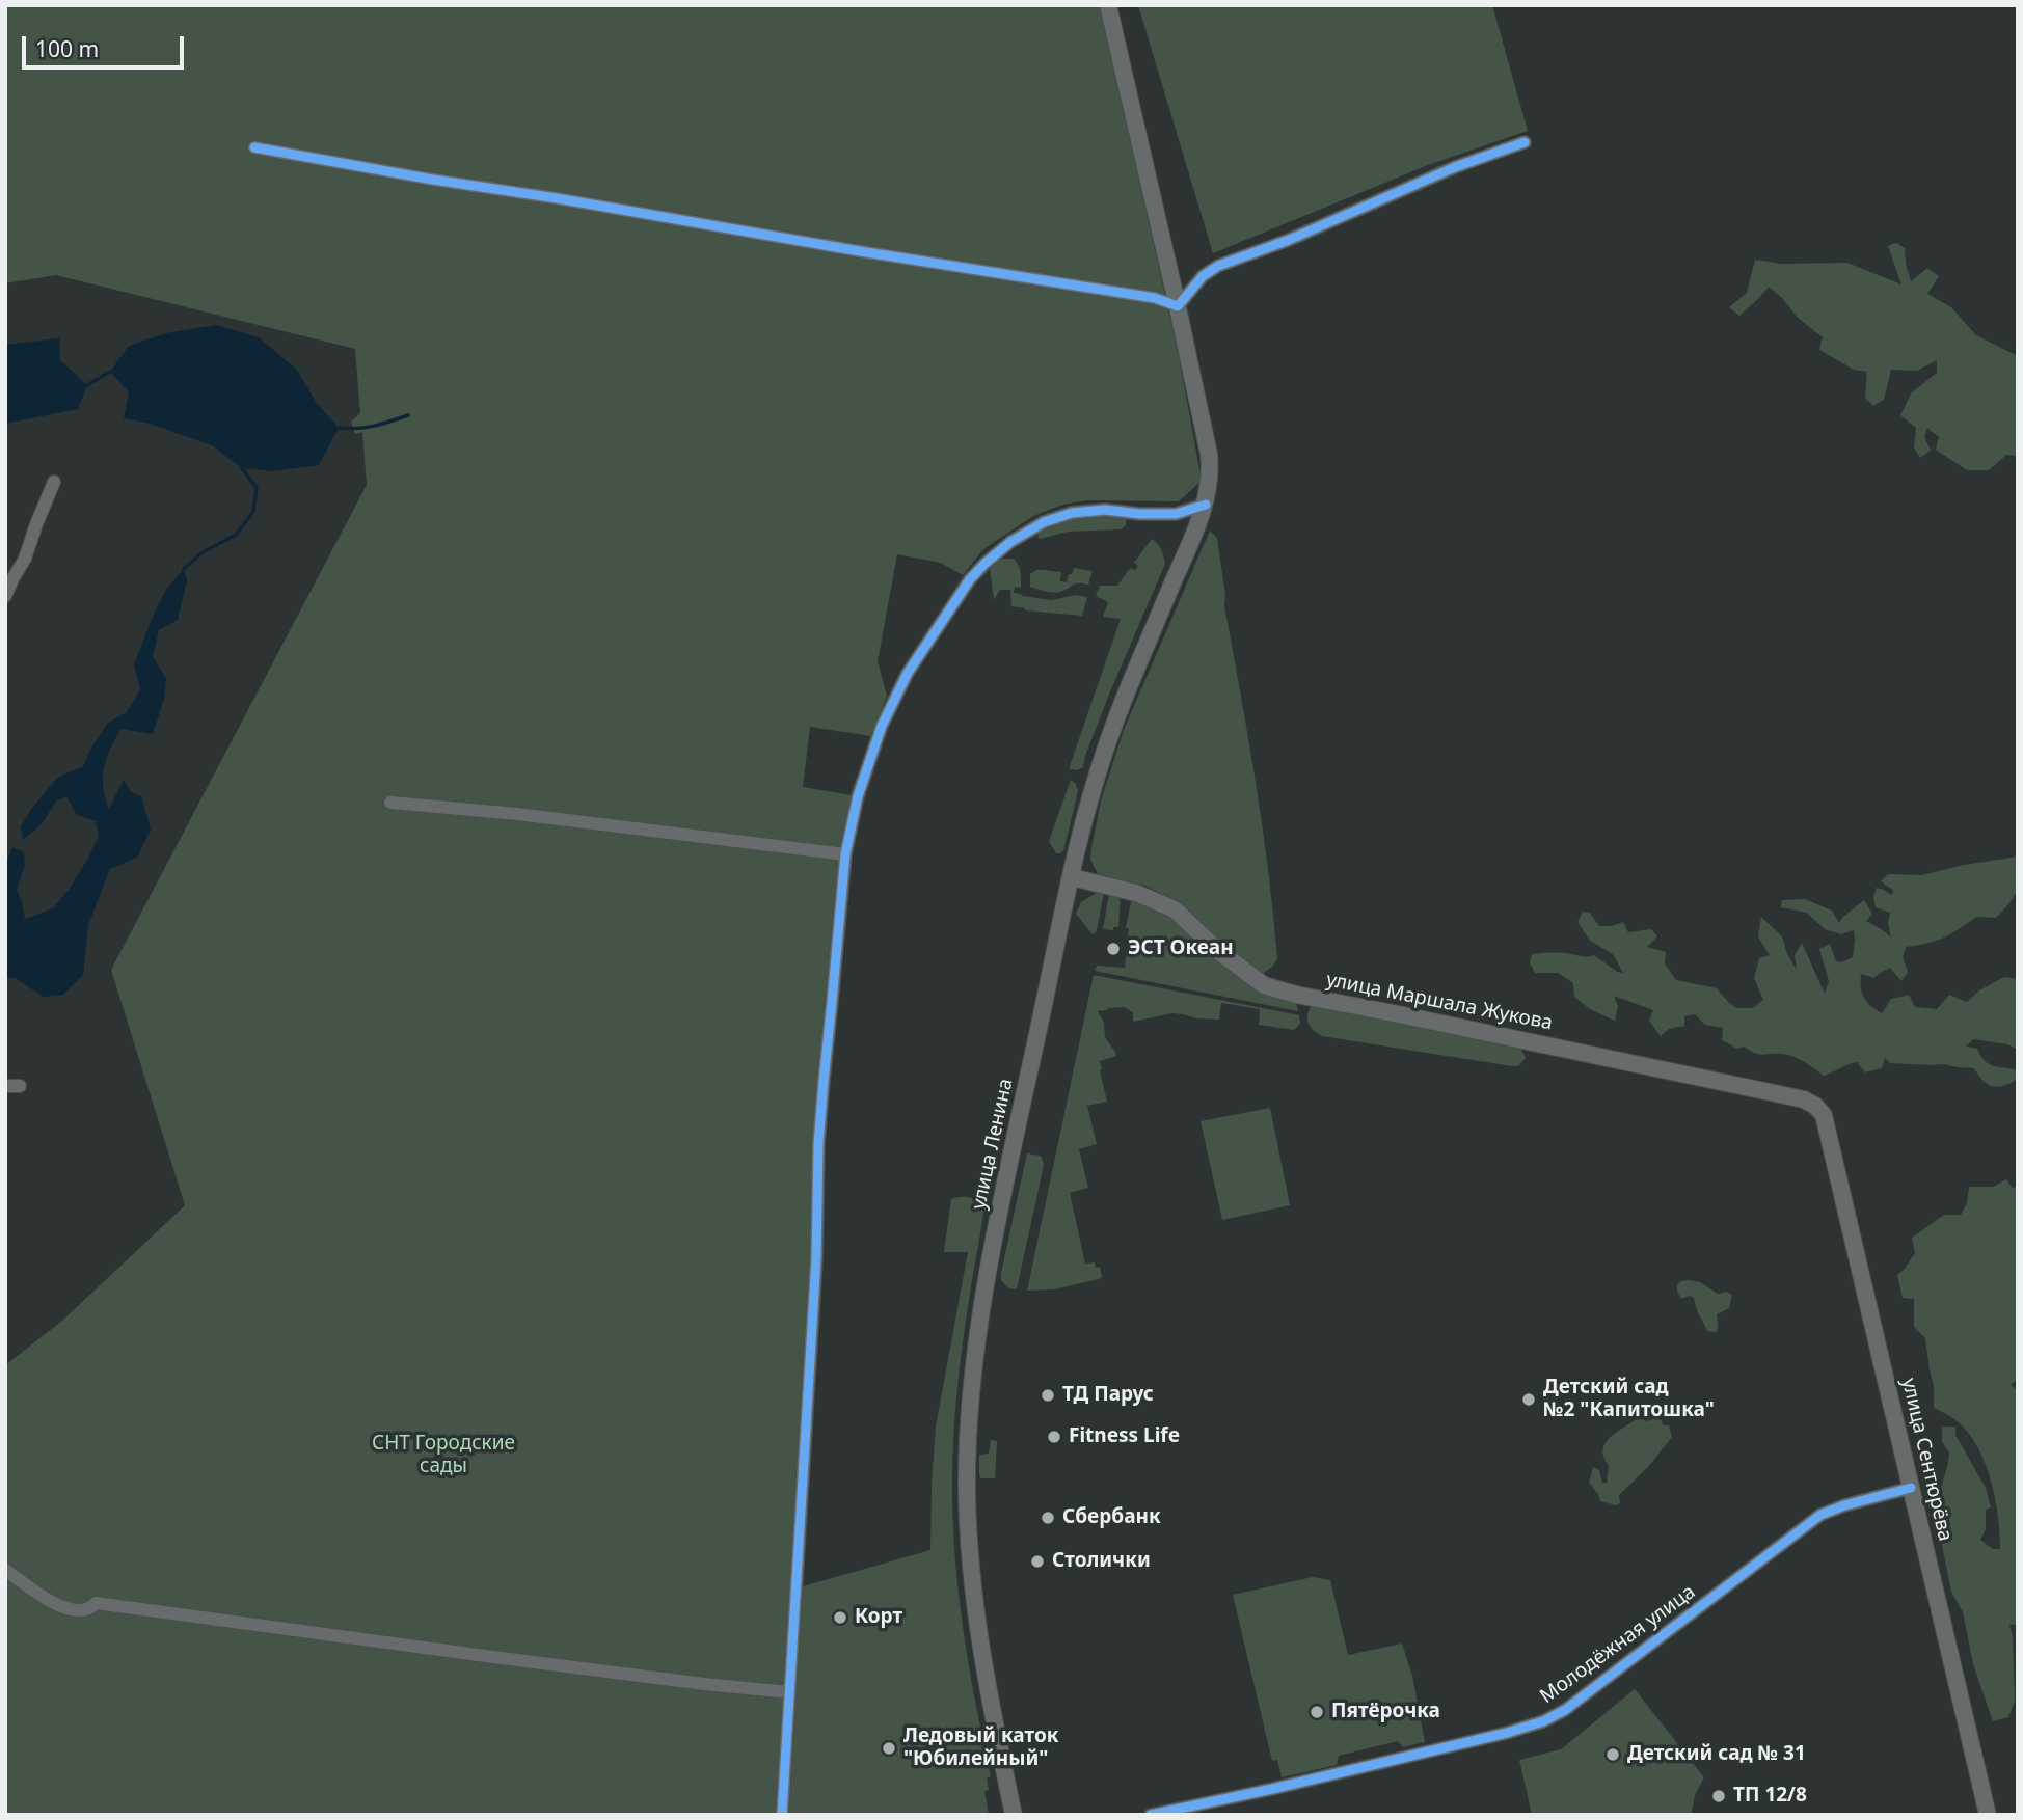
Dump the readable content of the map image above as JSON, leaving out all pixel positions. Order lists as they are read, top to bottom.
{
  "streets": {
    "main road": ["улица Маршала Жукова", "улица Ленина", "улица Сентюрёва"],
    "street": ["Молодёжная улица"]
  },
  "crossings": [
    ["улица Маршала Жукова", "улица Ленина"],
    ["улица Маршала Жукова", "улица Сентюрёва"],
    ["улица Сентюрёва", "Молодёжная улица"]
  ],
  "parks": ["СНТ Городские сады"],
  "places": [
    "ЭСТ Океан",
    "ТД Парус",
    "Детский сад №2 \"Капитошка\"",
    "Fitness Life",
    "Сбербанк",
    "Столички",
    "Корт",
    "Пятёрочка",
    "Ледовый каток \"Юбилейный\"",
    "Детский сад № 31",
    "ТП 12/8"
  ],
  "scale_bar": "100 m"
}
